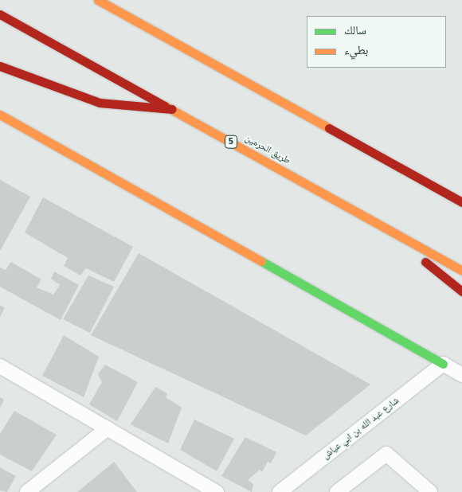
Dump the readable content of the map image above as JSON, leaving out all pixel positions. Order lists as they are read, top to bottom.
{
  "streets": {
    "main road": ["5", "طريق الحرمين"],
    "street": ["شارع عبد الله بن ابي عياش"]
  },
  "legend": ["سالك", "بطيء"]
}
